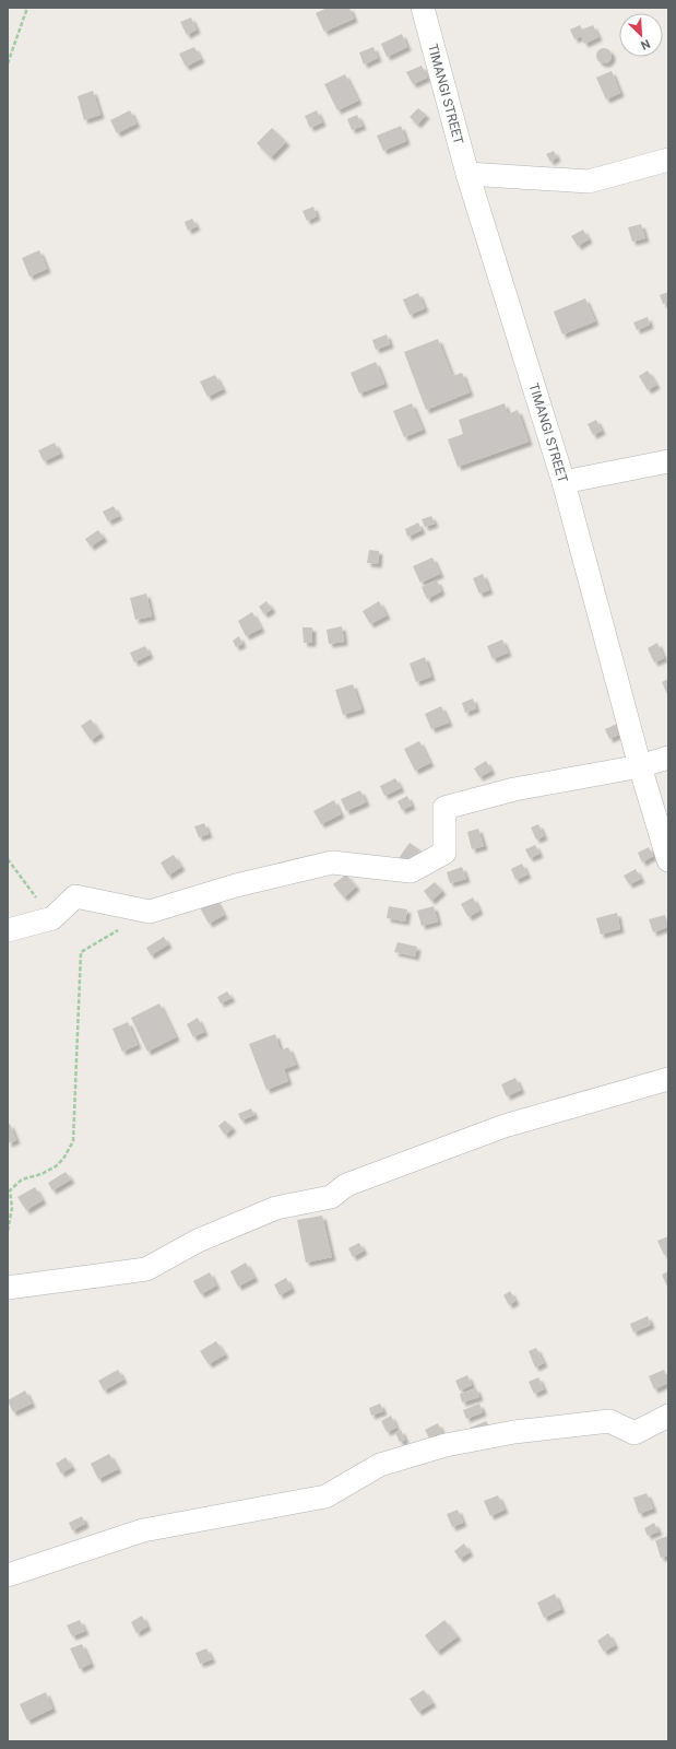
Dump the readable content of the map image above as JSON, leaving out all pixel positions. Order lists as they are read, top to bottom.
{
  "streets": {
    "street": ["TIMANGI STREET"]
  },
  "north": "bottom right"
}
